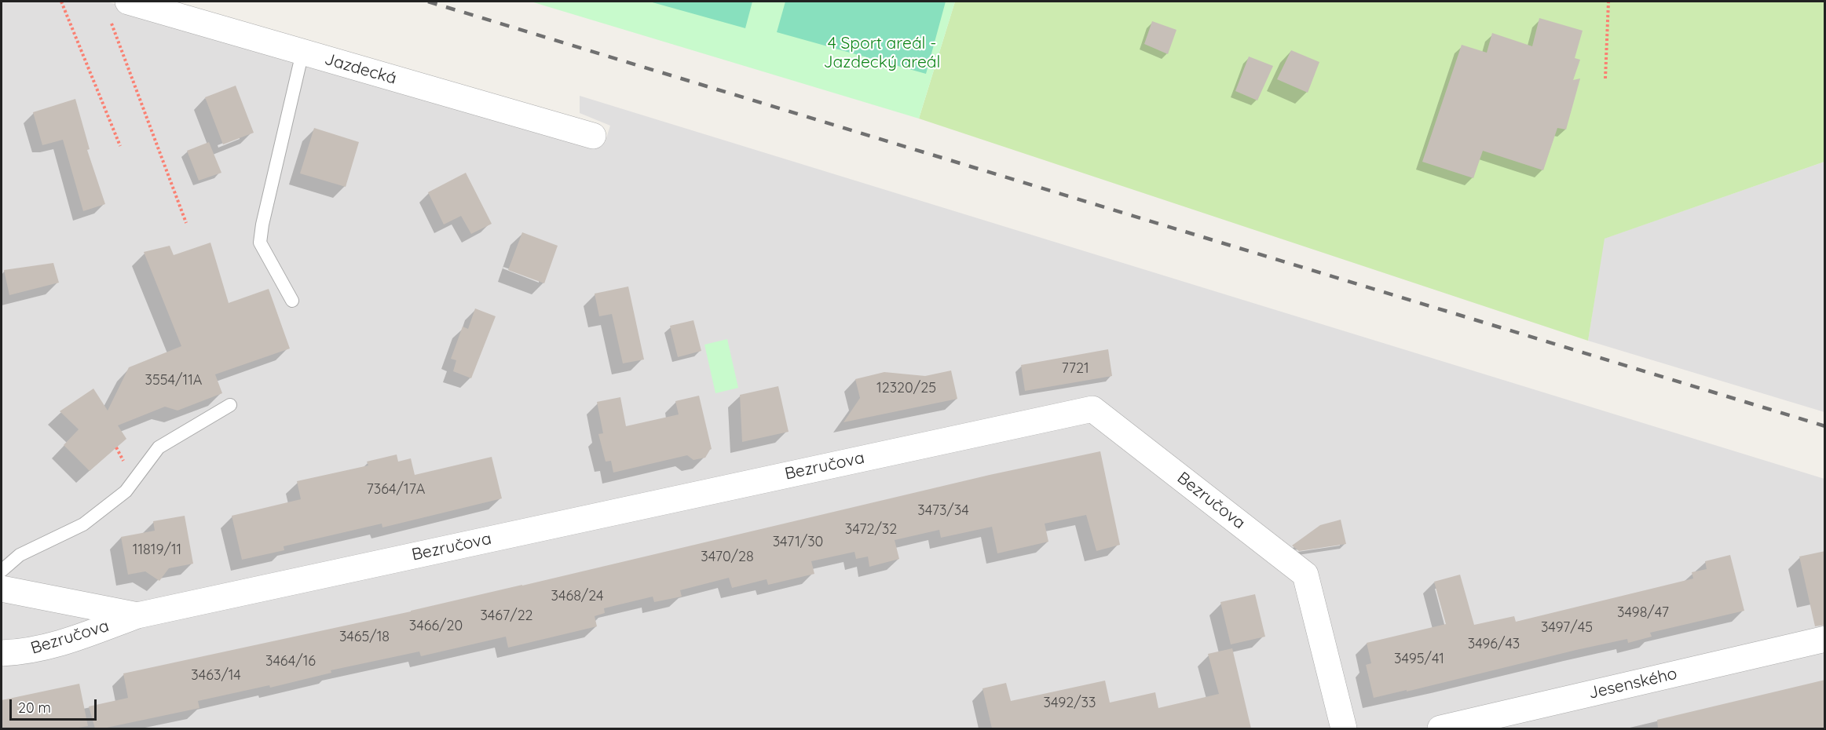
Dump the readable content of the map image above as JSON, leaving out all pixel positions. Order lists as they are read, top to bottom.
{
  "streets": {
    "street": ["Jazdecká", "Bezručova", "Jesenského"]
  },
  "parks": ["4 Sport areál - Jazdecký areál"],
  "house_numbers": [
    "7721",
    "3554/11A",
    "12320/25",
    "7364/17A",
    "3473/34",
    "3472/32",
    "3471/30",
    "11819/11",
    "3470/28",
    "3468/24",
    "3498/47",
    "3467/22",
    "3466/20",
    "3497/45",
    "3465/18",
    "3496/43",
    "3495/41",
    "3464/16",
    "3463/14",
    "3492/33"
  ],
  "scale_bar": "20 m"
}
